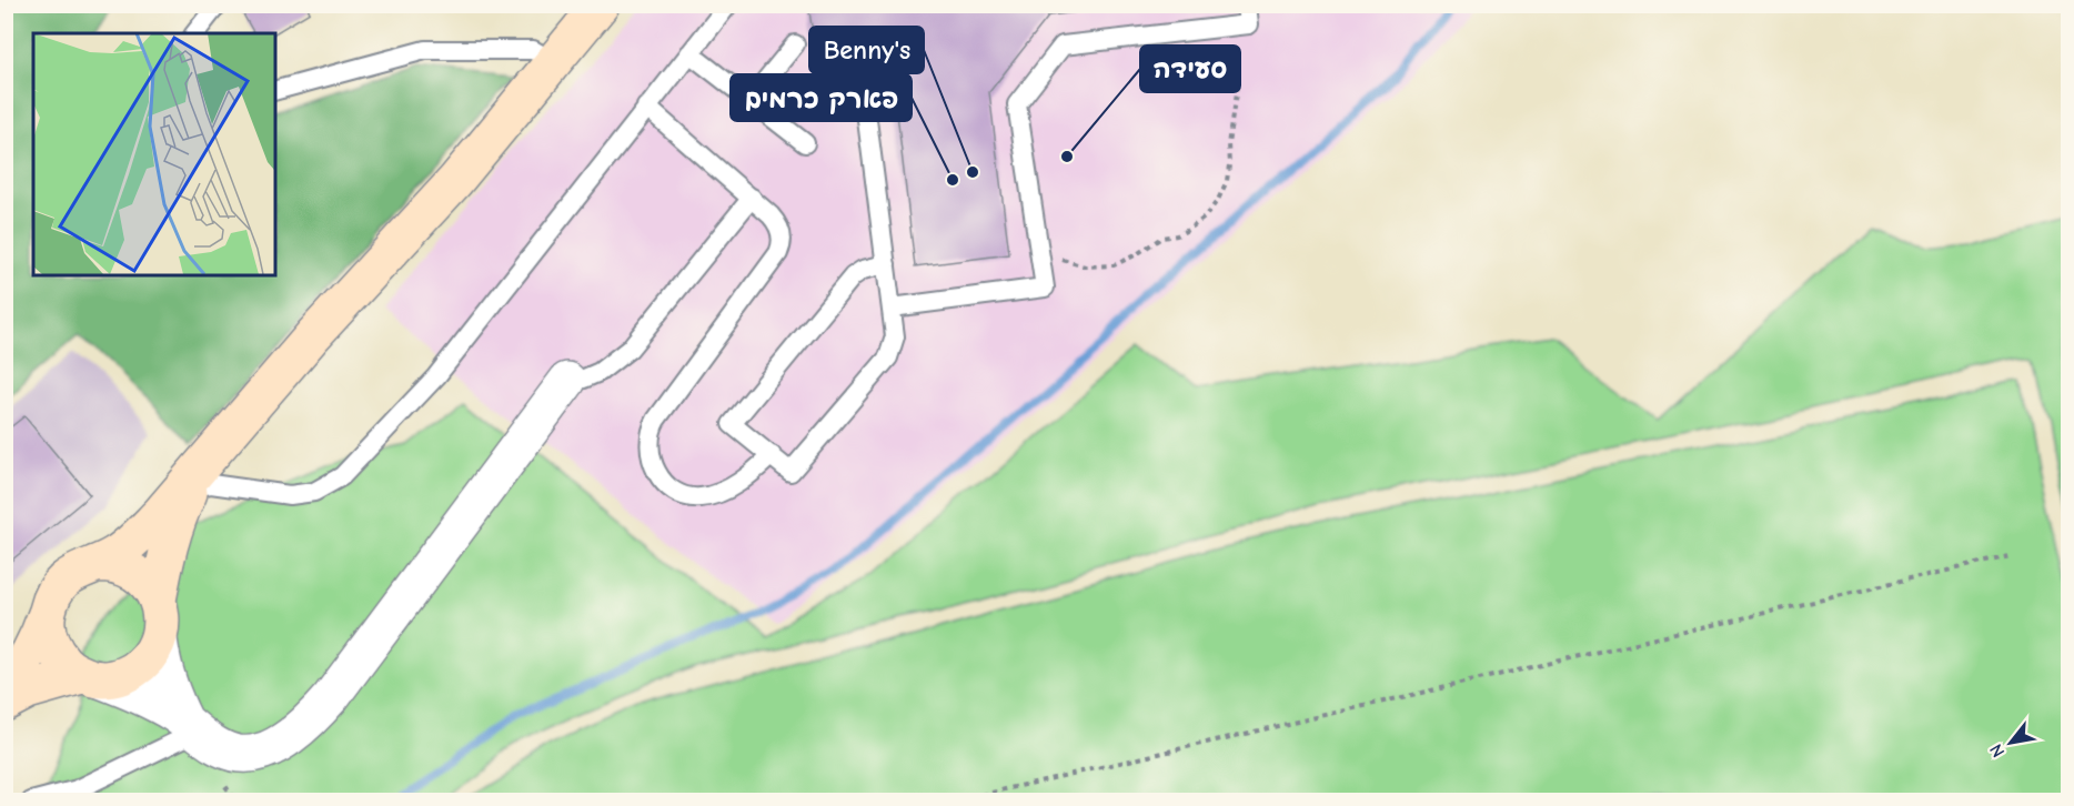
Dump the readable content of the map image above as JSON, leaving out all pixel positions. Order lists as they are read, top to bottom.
{
  "places": ["סעידה", "Benny's", "פארק כרמים"],
  "north": "bottom left"
}
